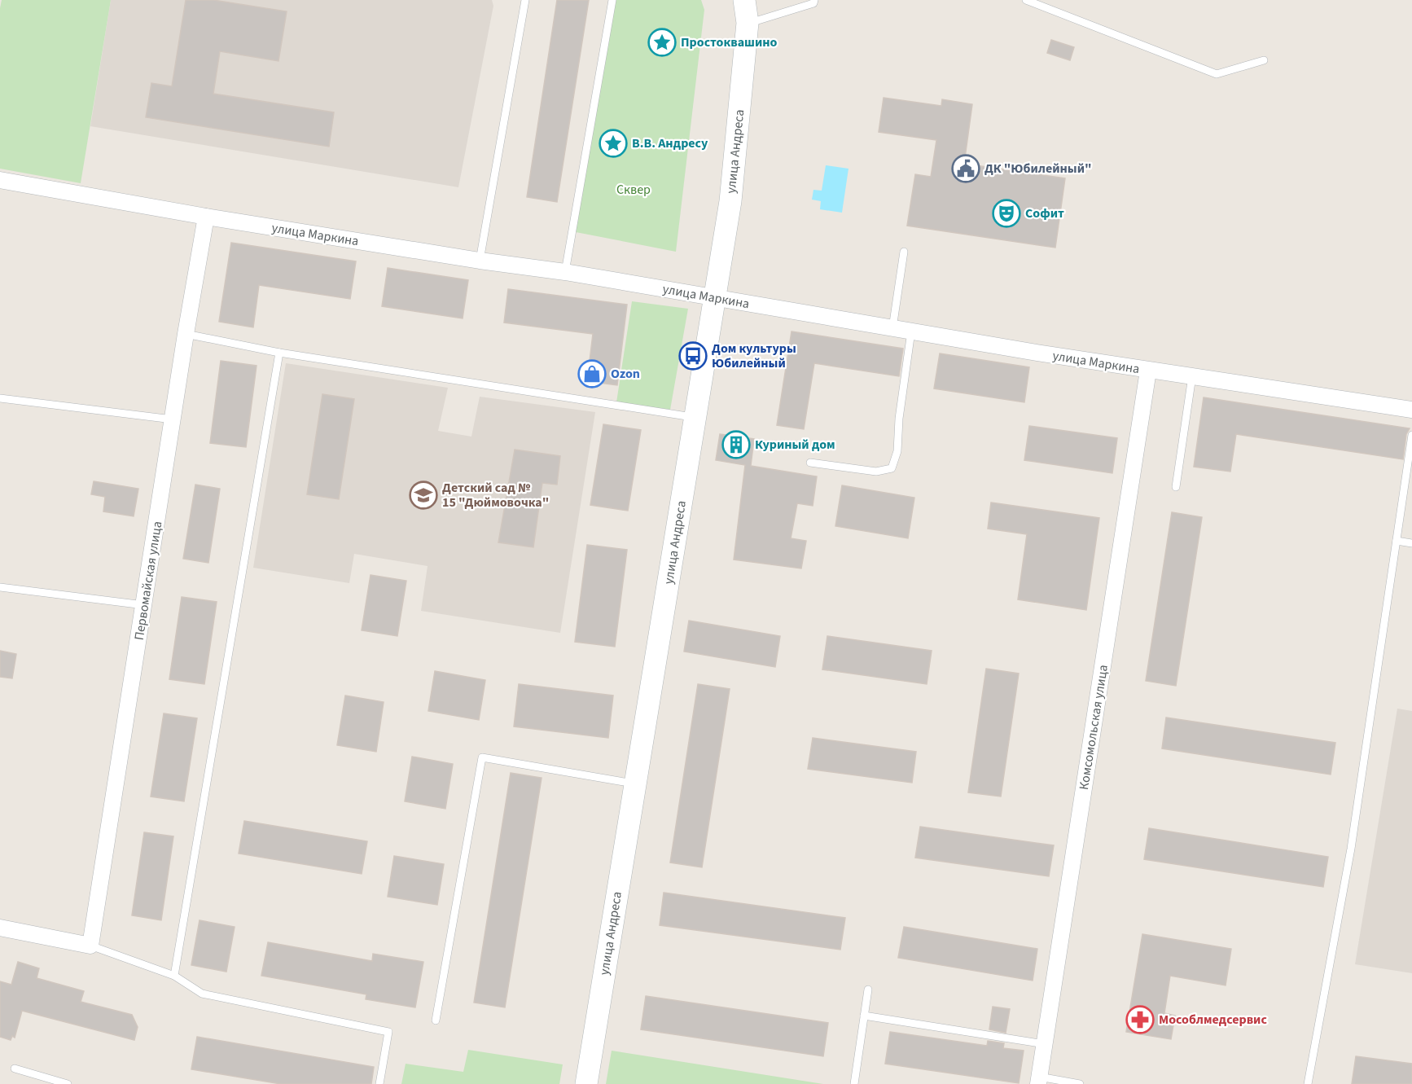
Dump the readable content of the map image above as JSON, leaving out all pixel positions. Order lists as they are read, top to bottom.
{
  "streets": {
    "street": [
      "улица Андреса",
      "улица Маркина",
      "Первомайская улица",
      "Комсомольская улица"
    ]
  },
  "crossings": [
    ["улица Андреса", "улица Маркина"],
    ["улица Маркина", "Первомайская улица"],
    ["улица Маркина", "Комсомольская улица"]
  ],
  "parks": ["Сквер"],
  "places": {
    "place": ["Простоквашино", "В.В. Андресу"],
    "public building": ["ДК \"Юбилейный\""],
    "theatre": ["Софит"],
    "bus stop": ["Дом культуры Юбилейный"],
    "shop": ["Ozon"],
    "building": ["Куриный дом"],
    "school or university": ["Детский сад № 15 \"Дюймовочка\""],
    "pharmacy": ["Мособлмедсервис"]
  }
}
